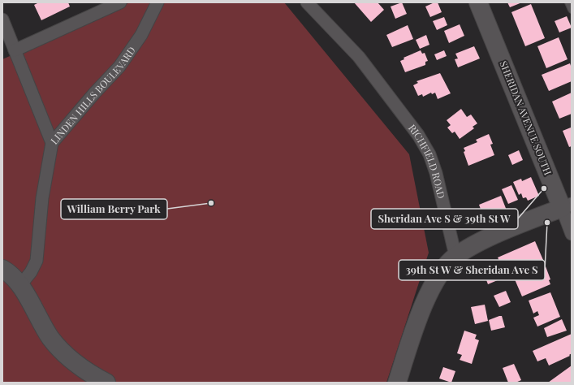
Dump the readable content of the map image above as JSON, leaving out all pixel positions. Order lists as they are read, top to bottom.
{
  "streets": {
    "street": ["LINDEN HILLS BOULEVARD", "SHERIDAN AVENUE SOUTH", "RICHFIELD ROAD"]
  },
  "places": ["Sheridan Ave S & 39th St W", "William Berry Park", "39th St W & Sheridan Ave S"]
}
